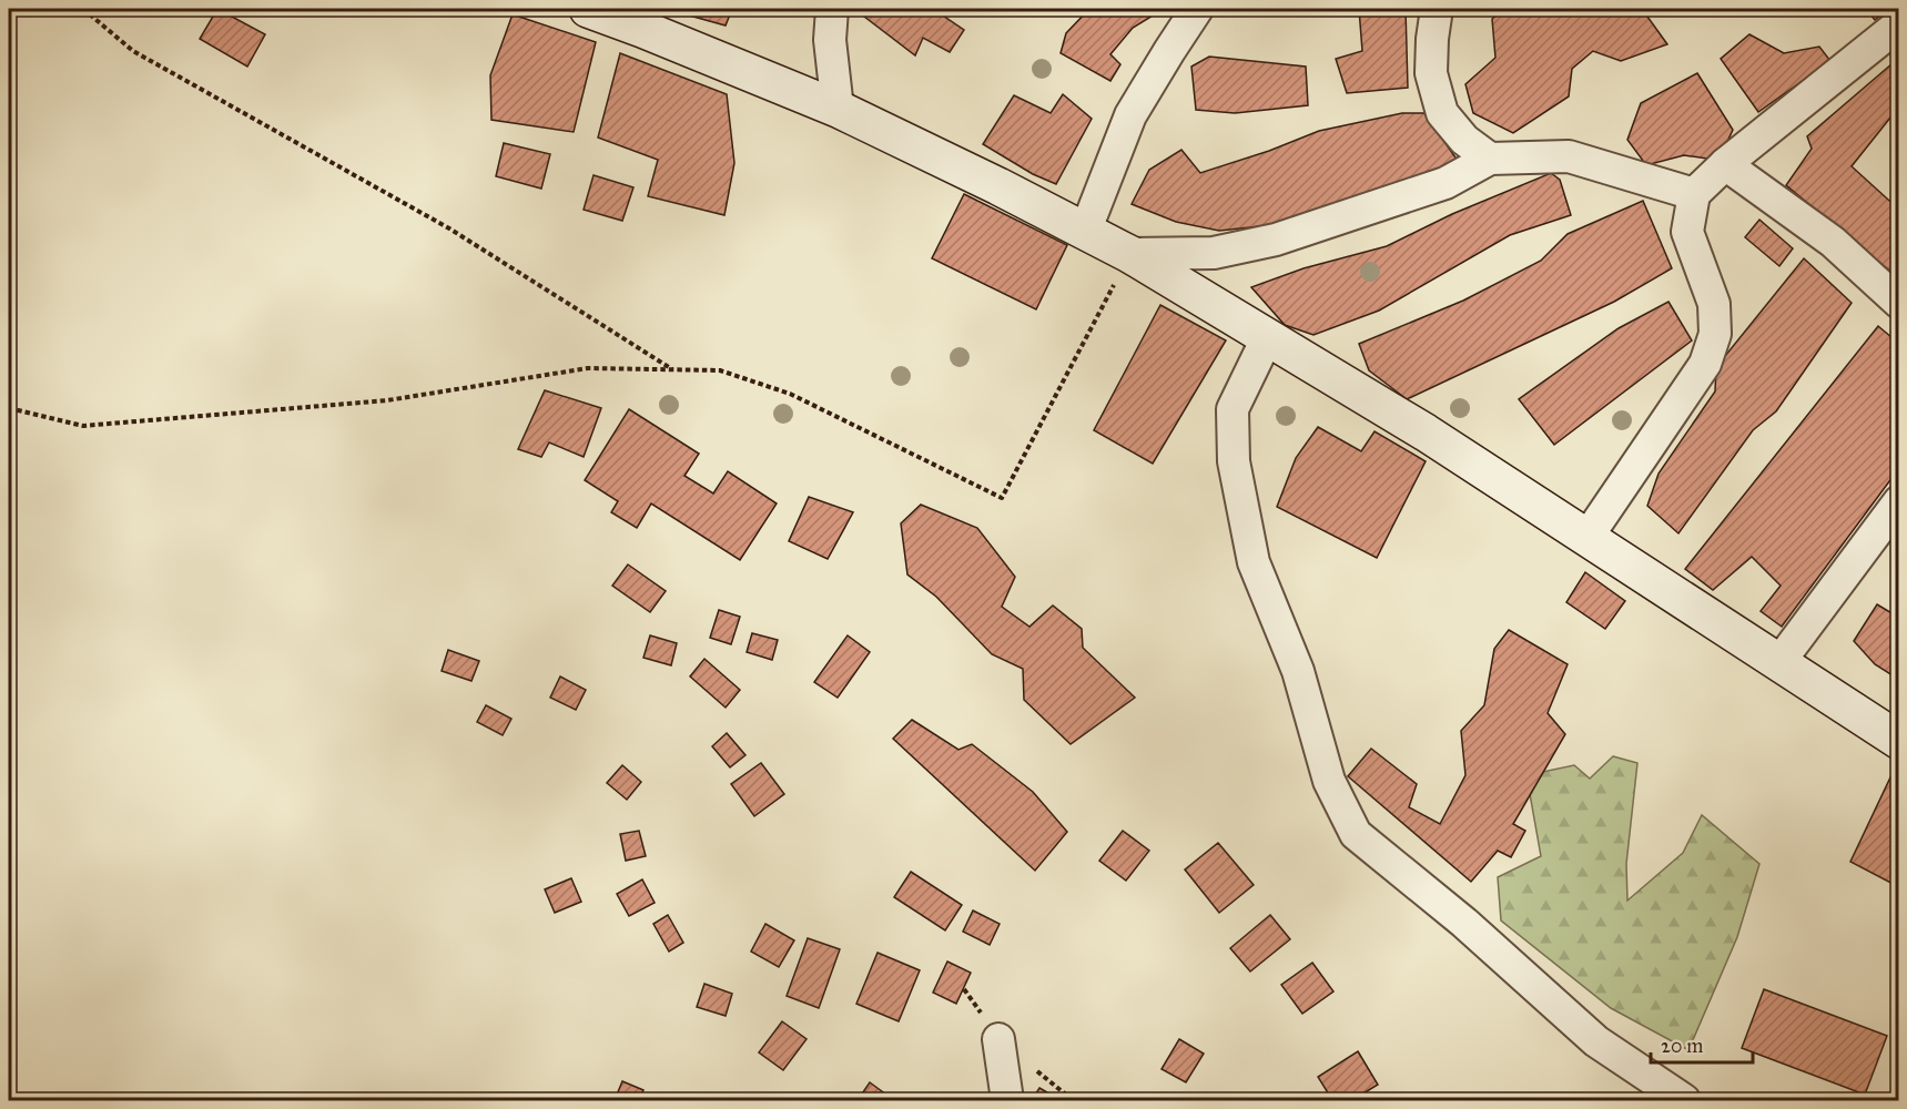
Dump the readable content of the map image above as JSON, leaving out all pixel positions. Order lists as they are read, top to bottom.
{
  "scale_bar": "20 m"
}
